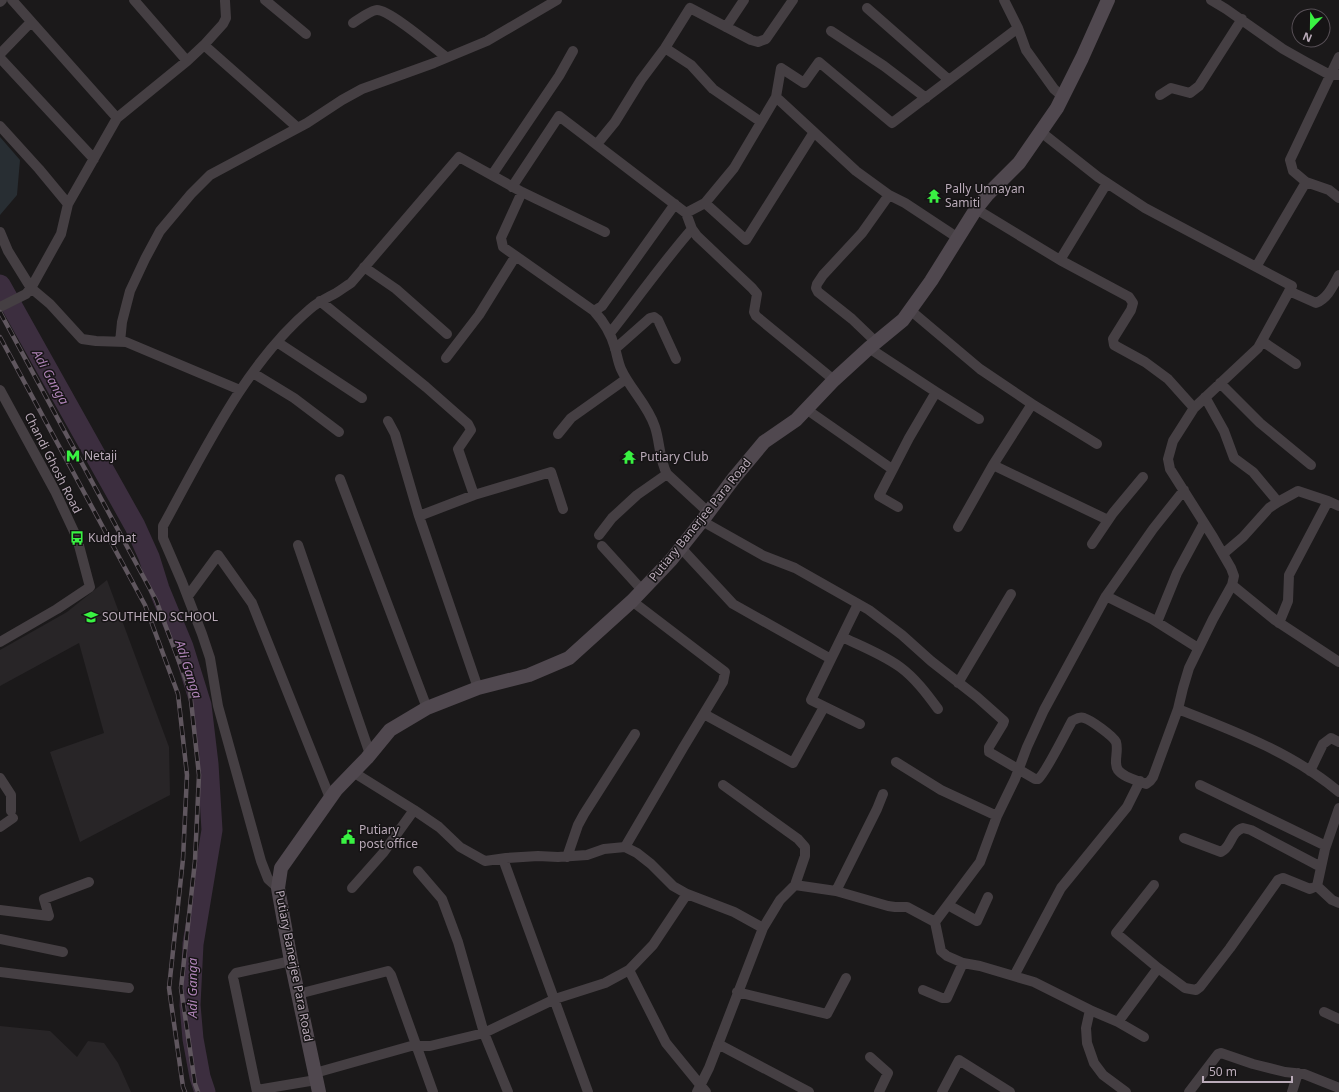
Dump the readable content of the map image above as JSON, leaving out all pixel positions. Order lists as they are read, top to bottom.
{
  "streets": {
    "street": ["Chandi Ghosh Road", "Putiary Banerjee Para Road"]
  },
  "water": ["Adi Ganga"],
  "places": {
    "temple": ["Pally Unnayan Samiti", "Putiary Club"],
    "metro station": ["Netaji"],
    "bus stop": ["Kudghat"],
    "school or university": ["SOUTHEND SCHOOL"],
    "public building": ["Putiary post office"]
  },
  "scale_bar": "50 m",
  "north": "bottom"
}
